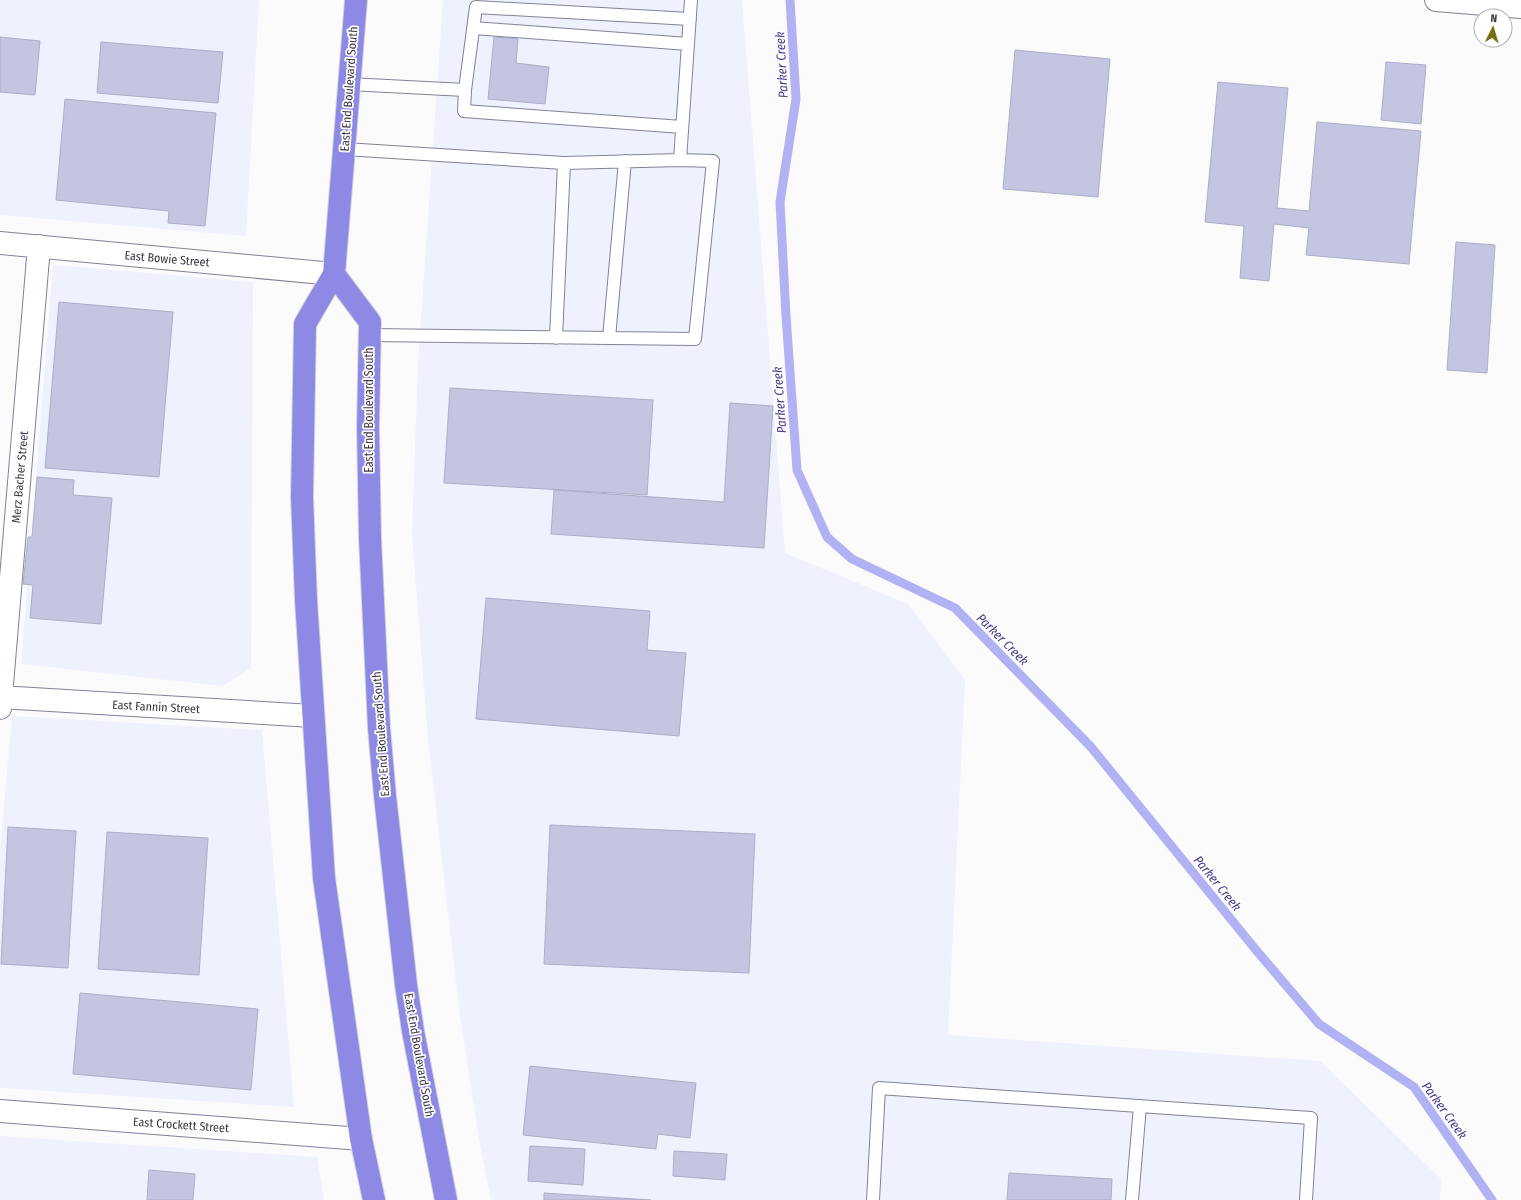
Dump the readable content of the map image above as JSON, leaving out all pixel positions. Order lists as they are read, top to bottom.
{
  "streets": {
    "highway": ["East End Boulevard South"],
    "street": [
      "East Bowie Street",
      "Merz Bacher Street",
      "East Fannin Street",
      "East Crockett Street"
    ]
  },
  "crossings": [
    ["East End Boulevard South", "East Bowie Street"],
    ["East End Boulevard South", "East Fannin Street"],
    ["East End Boulevard South", "East Crockett Street"],
    ["East Bowie Street", "Merz Bacher Street"],
    ["Merz Bacher Street", "East Fannin Street"]
  ],
  "water": ["Parker Creek"],
  "north": "top"
}
